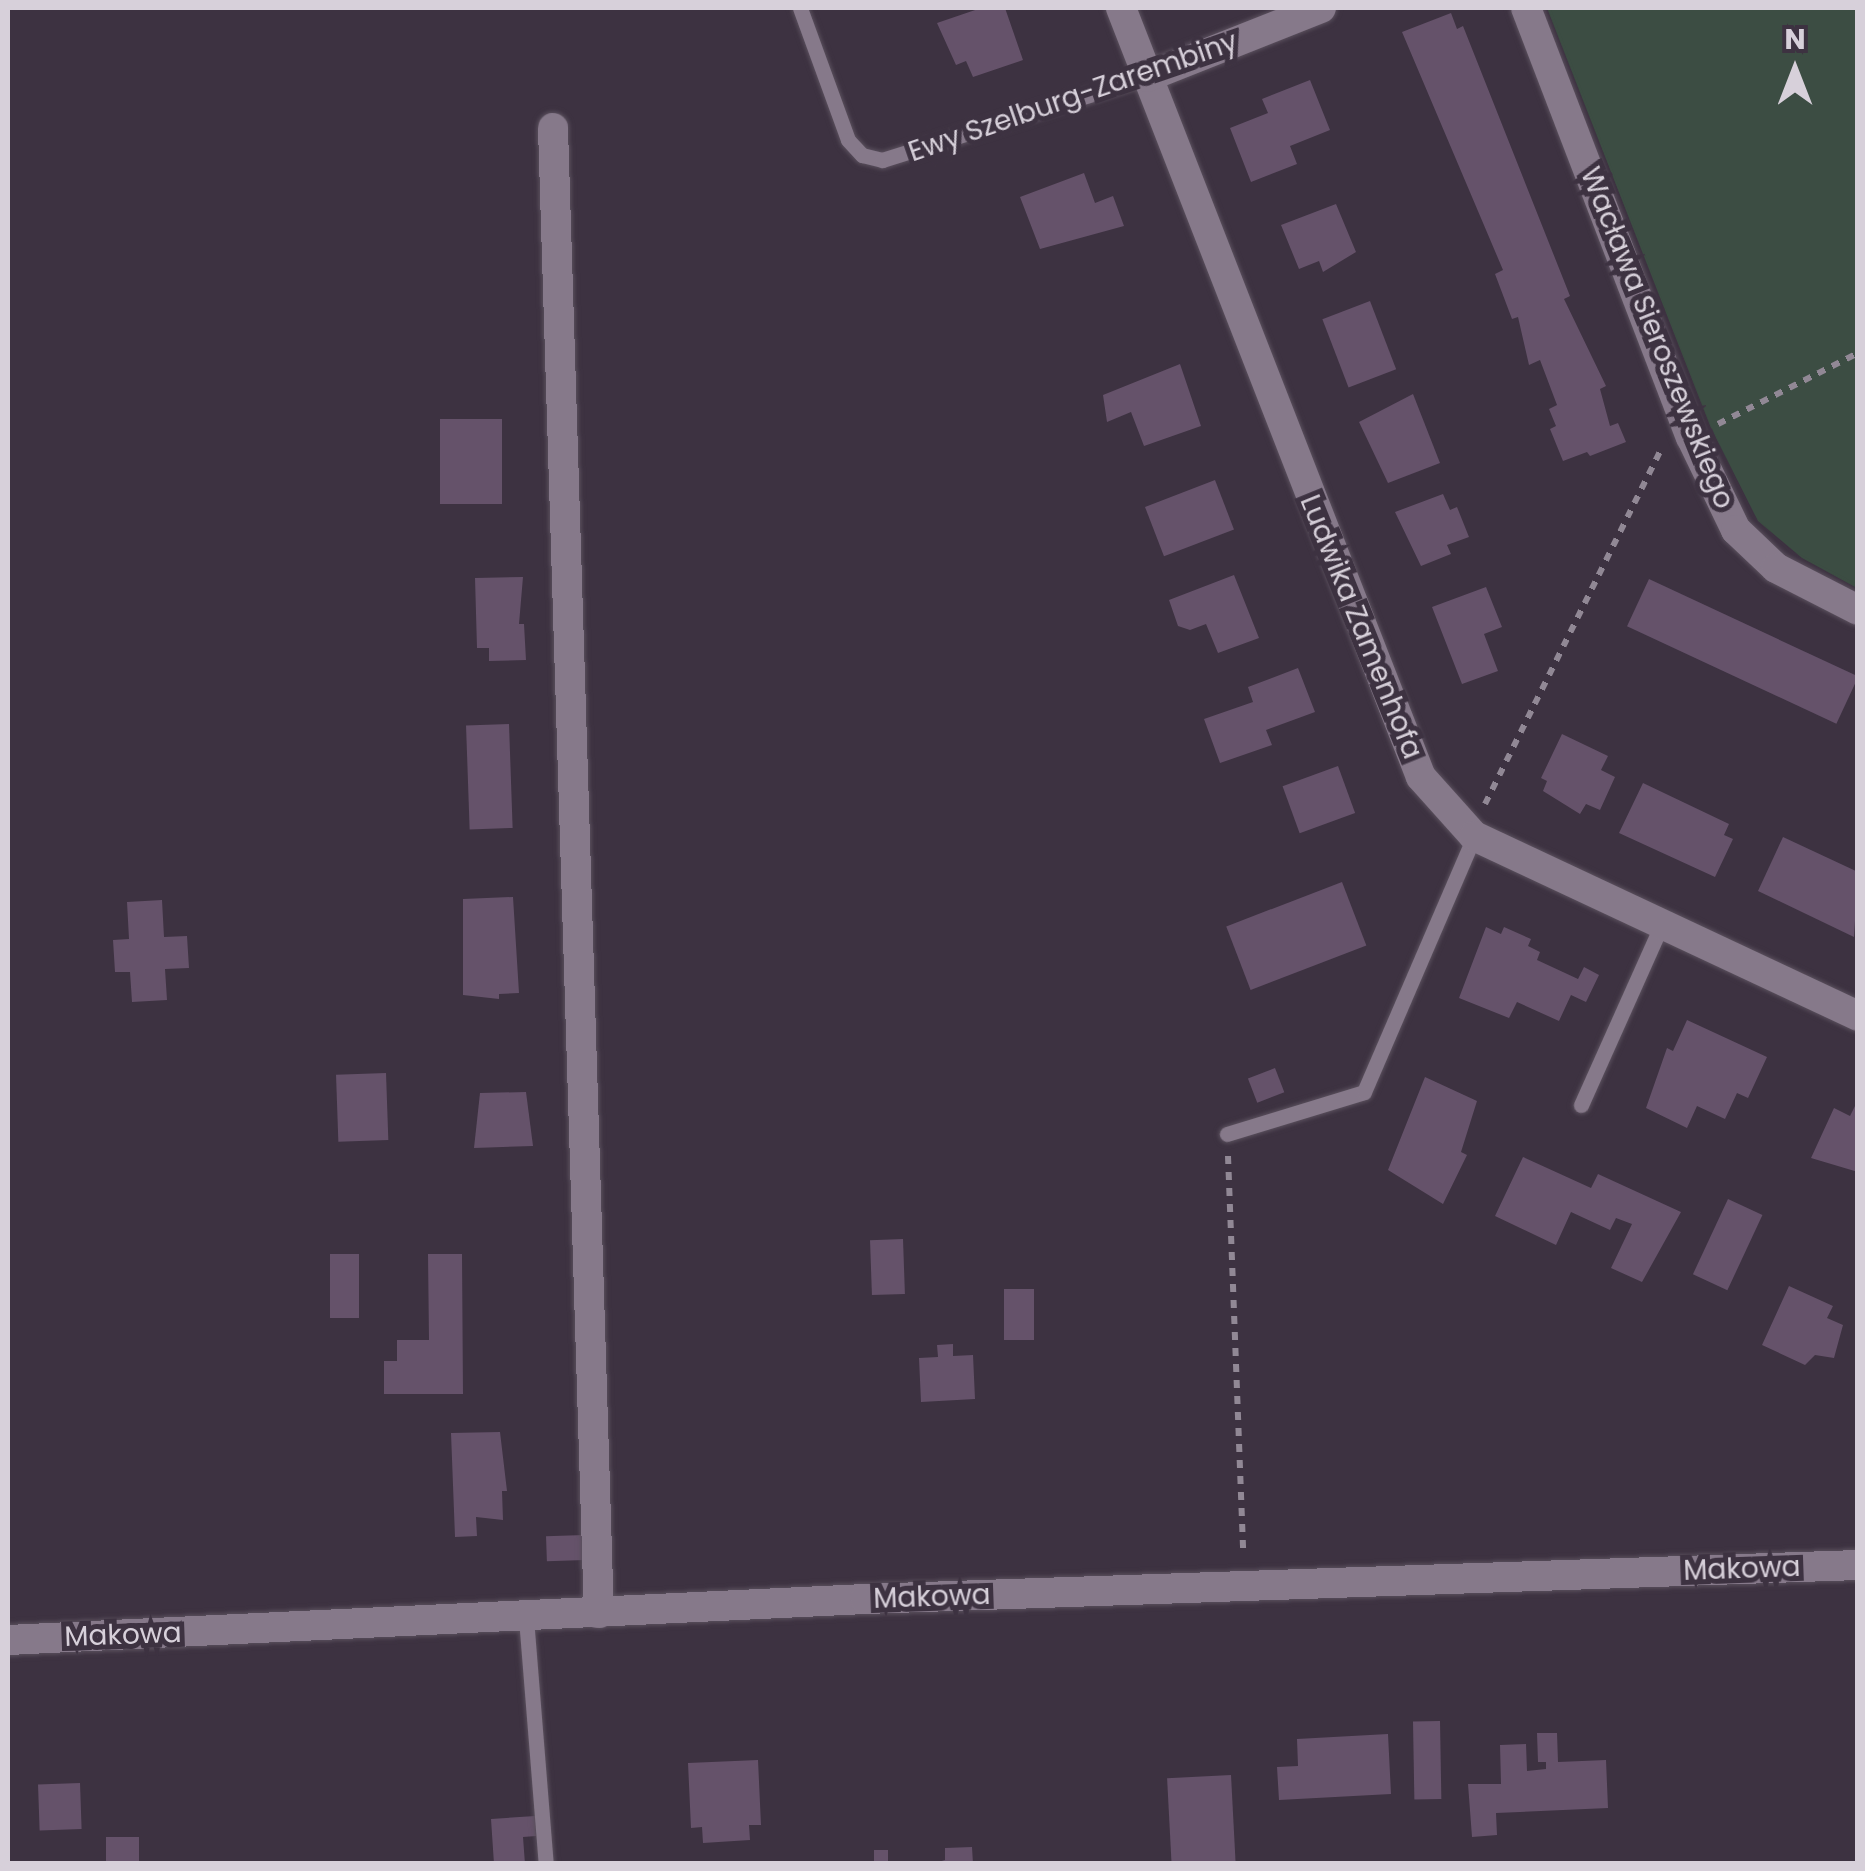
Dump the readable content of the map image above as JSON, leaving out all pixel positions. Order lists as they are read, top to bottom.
{
  "streets": {
    "street": [
      "Ewy Szelburg-Zarembiny",
      "Wacława Sieroszewskiego",
      "Ludwika Zamenhofa",
      "Makowa"
    ]
  },
  "crossings": [
    ["Ewy Szelburg-Zarembiny", "Ludwika Zamenhofa"]
  ],
  "north": "top"
}
